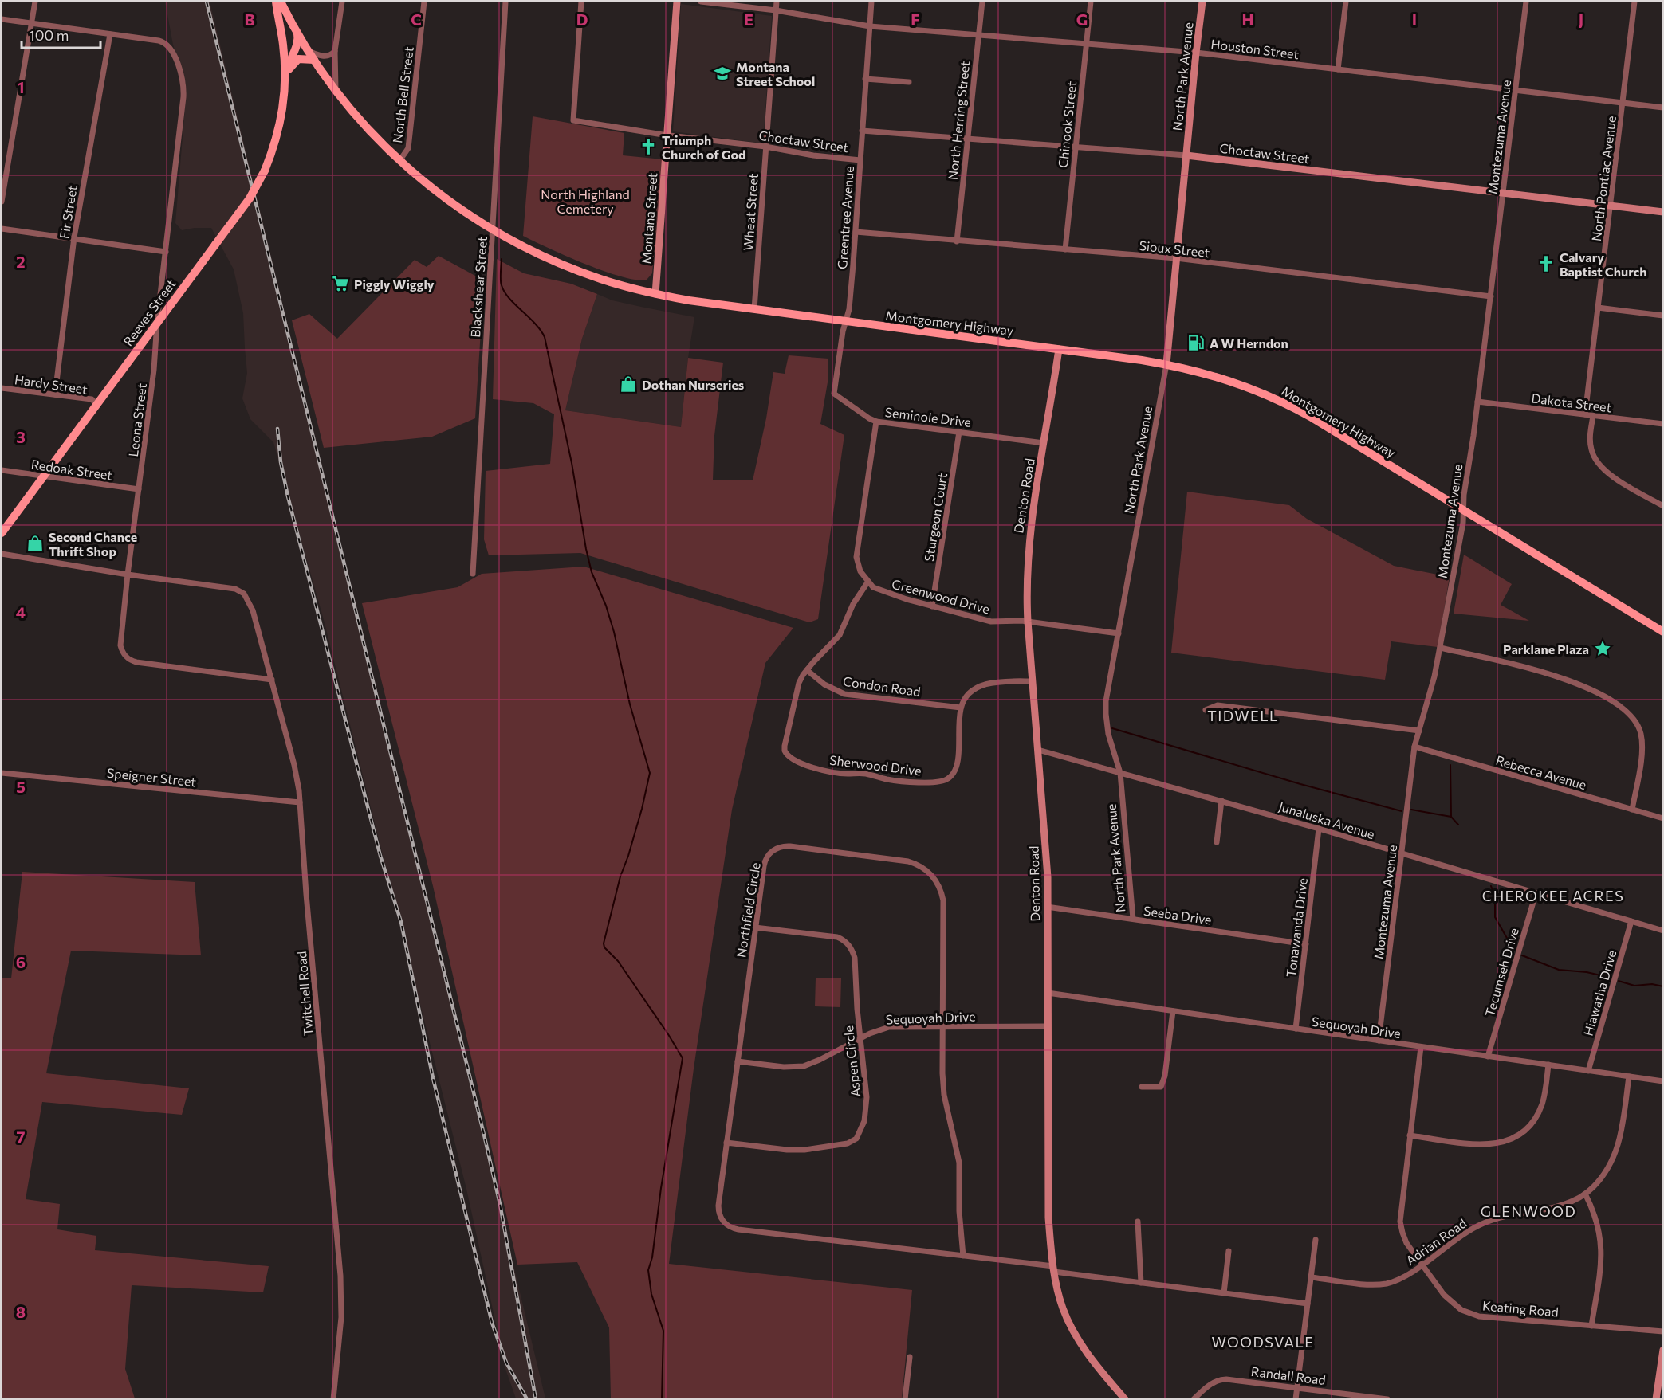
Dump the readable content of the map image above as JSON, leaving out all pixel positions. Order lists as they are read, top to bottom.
{
  "streets": {
    "main road": ["Reeves Street", "Montgomery Highway"],
    "street": [
      "Houston Street",
      "North Park Avenue",
      "North Bell Street",
      "North Herring Street",
      "Chinook Street",
      "Montezuma Avenue",
      "Choctaw Street",
      "North Pontiac Avenue",
      "Fir Street",
      "Wheat Street",
      "Greentree Avenue",
      "Montana Street",
      "Sioux Street",
      "Blackshear Street",
      "Hardy Street",
      "Dakota Street",
      "Seminole Drive",
      "Leona Street",
      "Redoak Street",
      "Denton Road",
      "Sturgeon Court",
      "Greenwood Drive",
      "Condon Road",
      "Sherwood Drive",
      "Rebecca Avenue",
      "Speigner Street",
      "Junaluska Avenue",
      "Northfield Circle",
      "Seeba Drive",
      "Tonawanda Drive",
      "Tecumseh Drive",
      "Hiawatha Drive",
      "Twitchell Road",
      "Sequoyah Drive",
      "Aspen Circle",
      "Adrian Road",
      "Keating Road",
      "Randall Road"
    ]
  },
  "crossings": [
    ["Houston Street", "North Park Avenue"],
    ["Houston Street", "North Herring Street"],
    ["Houston Street", "Chinook Street"],
    ["Houston Street", "Montezuma Avenue"],
    ["Houston Street", "North Pontiac Avenue"],
    ["Houston Street", "Wheat Street"],
    ["Houston Street", "Greentree Avenue"],
    ["North Park Avenue", "Choctaw Street"],
    ["North Park Avenue", "Sioux Street"],
    ["North Park Avenue", "Montgomery Highway"],
    ["North Park Avenue", "Greenwood Drive"],
    ["North Park Avenue", "Junaluska Avenue"],
    ["North Park Avenue", "Seeba Drive"],
    ["North Bell Street", "Montgomery Highway"],
    ["North Herring Street", "Choctaw Street"],
    ["North Herring Street", "Sioux Street"],
    ["Chinook Street", "Choctaw Street"],
    ["Chinook Street", "Sioux Street"],
    ["Montezuma Avenue", "Choctaw Street"],
    ["Montezuma Avenue", "Sioux Street"],
    ["Montezuma Avenue", "Montgomery Highway"],
    ["Montezuma Avenue", "Dakota Street"],
    ["Montezuma Avenue", "Rebecca Avenue"],
    ["Montezuma Avenue", "Junaluska Avenue"],
    ["Montezuma Avenue", "Sequoyah Drive"],
    ["Choctaw Street", "North Pontiac Avenue"],
    ["Choctaw Street", "Wheat Street"],
    ["Choctaw Street", "Greentree Avenue"],
    ["Choctaw Street", "Montana Street"],
    ["North Pontiac Avenue", "Dakota Street"],
    ["Fir Street", "Hardy Street"],
    ["Fir Street", "Leona Street"],
    ["Wheat Street", "Montgomery Highway"],
    ["Greentree Avenue", "Sioux Street"],
    ["Greentree Avenue", "Montgomery Highway"],
    ["Greentree Avenue", "Seminole Drive"],
    ["Montana Street", "Montgomery Highway"],
    ["Blackshear Street", "Montgomery Highway"],
    ["Reeves Street", "Montgomery Highway"],
    ["Reeves Street", "Hardy Street"],
    ["Reeves Street", "Leona Street"],
    ["Reeves Street", "Redoak Street"],
    ["Montgomery Highway", "Seminole Drive"],
    ["Montgomery Highway", "Denton Road"],
    ["Seminole Drive", "Denton Road"],
    ["Seminole Drive", "Sturgeon Court"],
    ["Leona Street", "Redoak Street"],
    ["Leona Street", "Twitchell Road"],
    ["Denton Road", "Greenwood Drive"],
    ["Denton Road", "Junaluska Avenue"],
    ["Denton Road", "Northfield Circle"],
    ["Denton Road", "Seeba Drive"],
    ["Denton Road", "Sequoyah Drive"],
    ["Sturgeon Court", "Greenwood Drive"],
    ["Greenwood Drive", "Sherwood Drive"],
    ["Condon Road", "Sherwood Drive"],
    ["Speigner Street", "Twitchell Road"],
    ["Junaluska Avenue", "Tonawanda Drive"],
    ["Junaluska Avenue", "Tecumseh Drive"],
    ["Junaluska Avenue", "Hiawatha Drive"],
    ["Northfield Circle", "Sequoyah Drive"],
    ["Northfield Circle", "Aspen Circle"],
    ["Seeba Drive", "Tonawanda Drive"],
    ["Tonawanda Drive", "Sequoyah Drive"],
    ["Tecumseh Drive", "Sequoyah Drive"],
    ["Hiawatha Drive", "Sequoyah Drive"],
    ["Sequoyah Drive", "Aspen Circle"],
    ["Sequoyah Drive", "Adrian Road"],
    ["Sequoyah Drive", "Keating Road"],
    ["Adrian Road", "Keating Road"]
  ],
  "districts": [
    "TIDWELL",
    "CHEROKEE ACRES",
    "GLENWOOD",
    "WOODSVALE"
  ],
  "parks": ["North Highland Cemetery"],
  "places": {
    "school or university": ["Montana Street School"],
    "church": ["Triumph Church of God", "Calvary Baptist Church"],
    "supermarket": ["Piggly Wiggly"],
    "fuel station": ["A W Herndon"],
    "shop": ["Dothan Nurseries", "Second Chance Thrift Shop"],
    "place": ["Parklane Plaza"]
  },
  "scale_bar": "100 m",
  "grid": {
    "columns": [
      "B",
      "C",
      "D",
      "E",
      "F",
      "G",
      "H",
      "I",
      "J"
    ],
    "rows": [
      "1",
      "2",
      "3",
      "4",
      "5",
      "6",
      "7",
      "8"
    ]
  }
}
